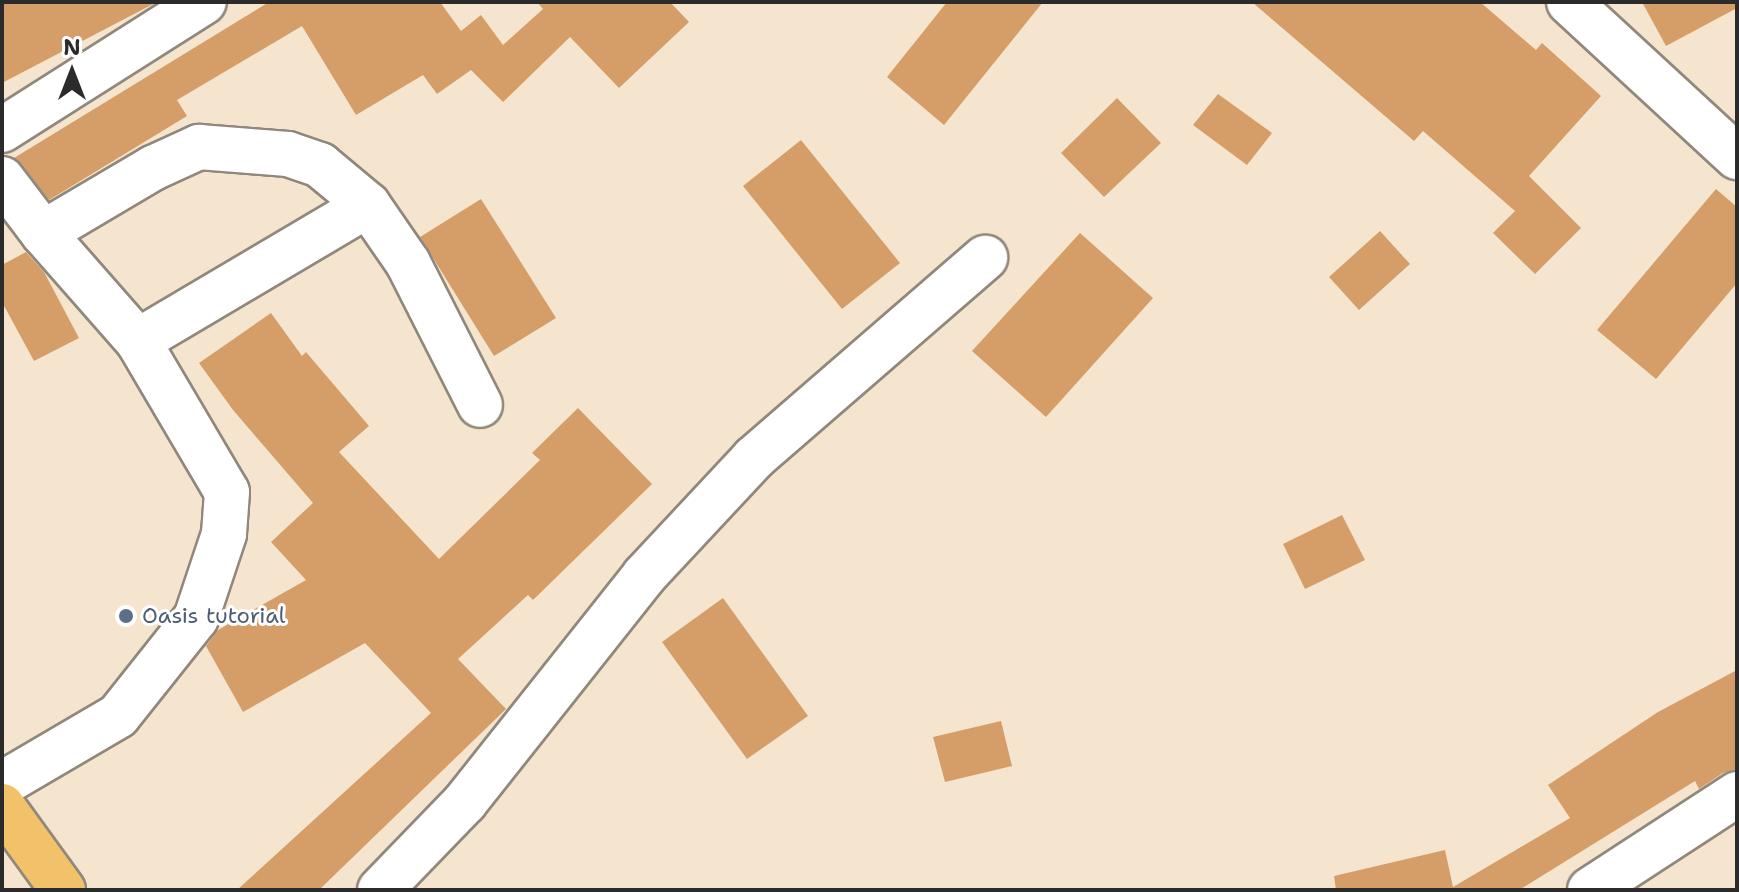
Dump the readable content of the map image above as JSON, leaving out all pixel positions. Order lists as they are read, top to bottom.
{
  "places": ["Oasis tutorial"],
  "north": "top"
}
